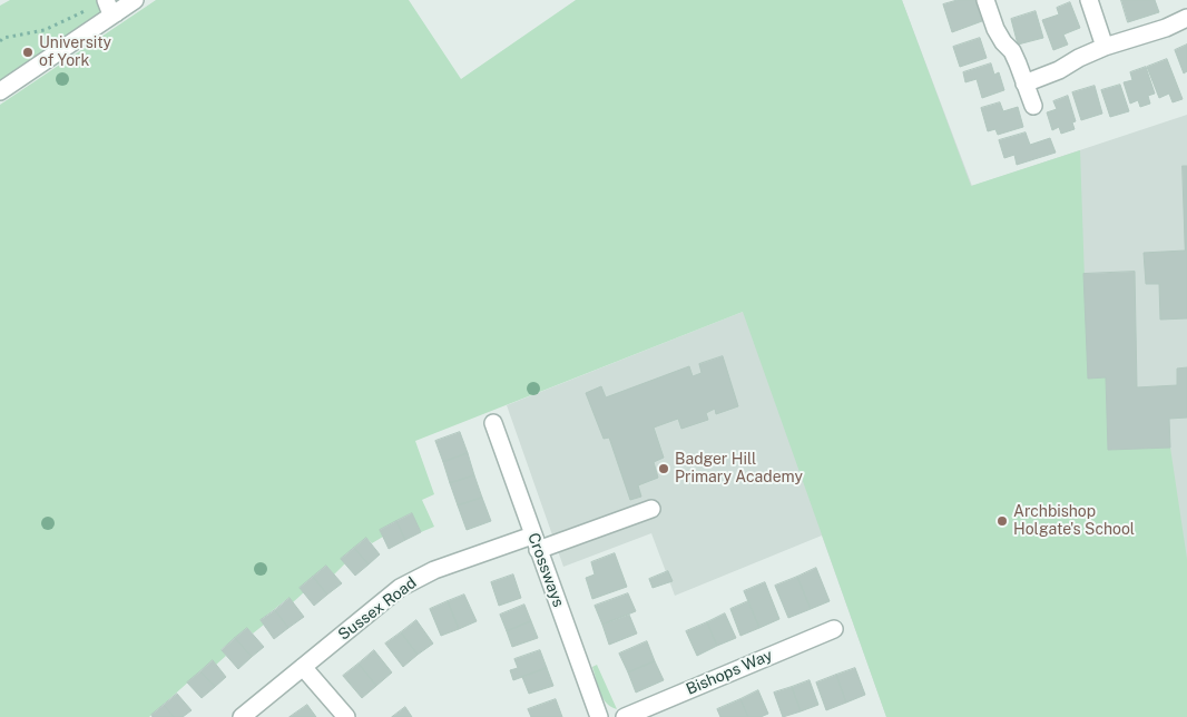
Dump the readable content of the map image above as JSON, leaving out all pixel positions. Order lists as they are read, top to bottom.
{
  "streets": {
    "street": ["Crossways", "Sussex Road", "Bishops Way"]
  },
  "crossings": [
    ["Crossways", "Sussex Road"]
  ],
  "places": ["University of York", "Badger Hill Primary Academy", "Archbishop Holgate's School"]
}
